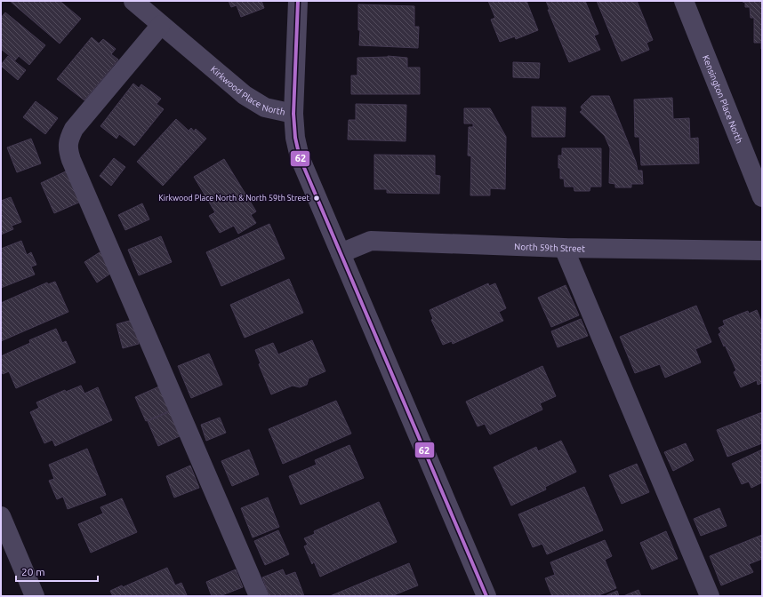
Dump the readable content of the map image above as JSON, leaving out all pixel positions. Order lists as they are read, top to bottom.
{
  "streets": {
    "street": ["Kirkwood Place North", "Kensington Place North", "North 59th Street"]
  },
  "crossings": [
    ["Kirkwood Place North", "North 59th Street"]
  ],
  "places": ["Kirkwood Place North & North 59th Street"],
  "lines": ["transit line 62"],
  "scale_bar": "20 m"
}
